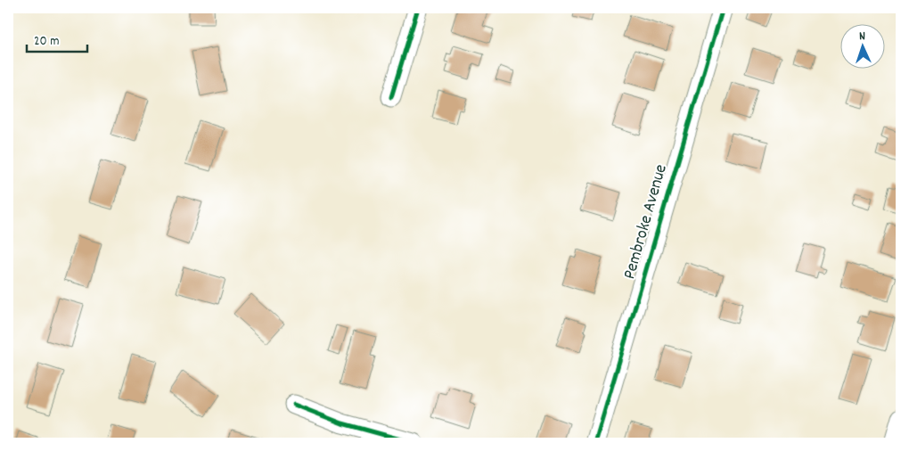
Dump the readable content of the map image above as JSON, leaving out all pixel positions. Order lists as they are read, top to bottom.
{
  "streets": {
    "street": ["Pembroke Avenue"]
  },
  "scale_bar": "20 m",
  "north": "top"
}
